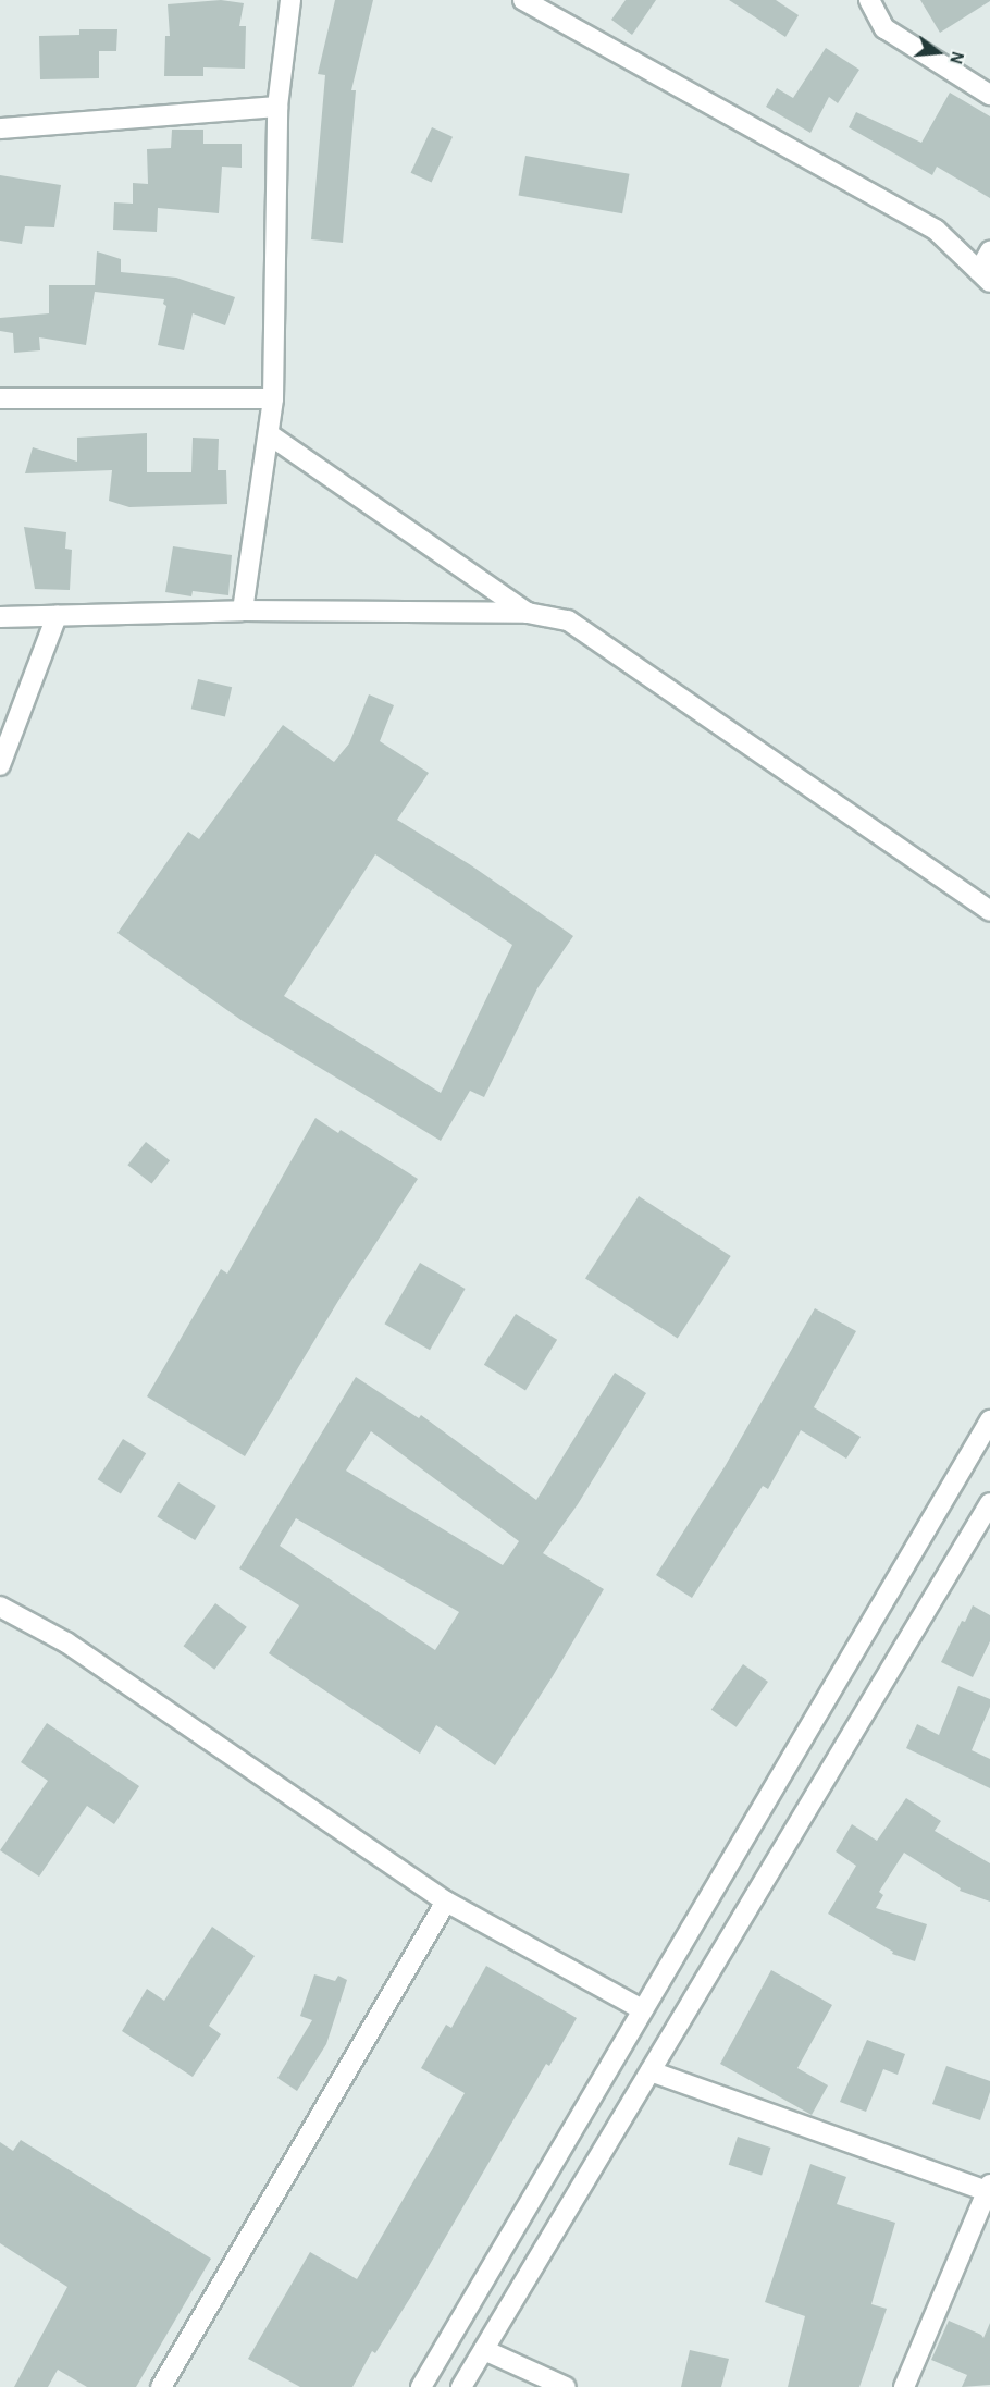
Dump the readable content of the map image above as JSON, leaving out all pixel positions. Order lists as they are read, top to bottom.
{
  "north": "right"
}
